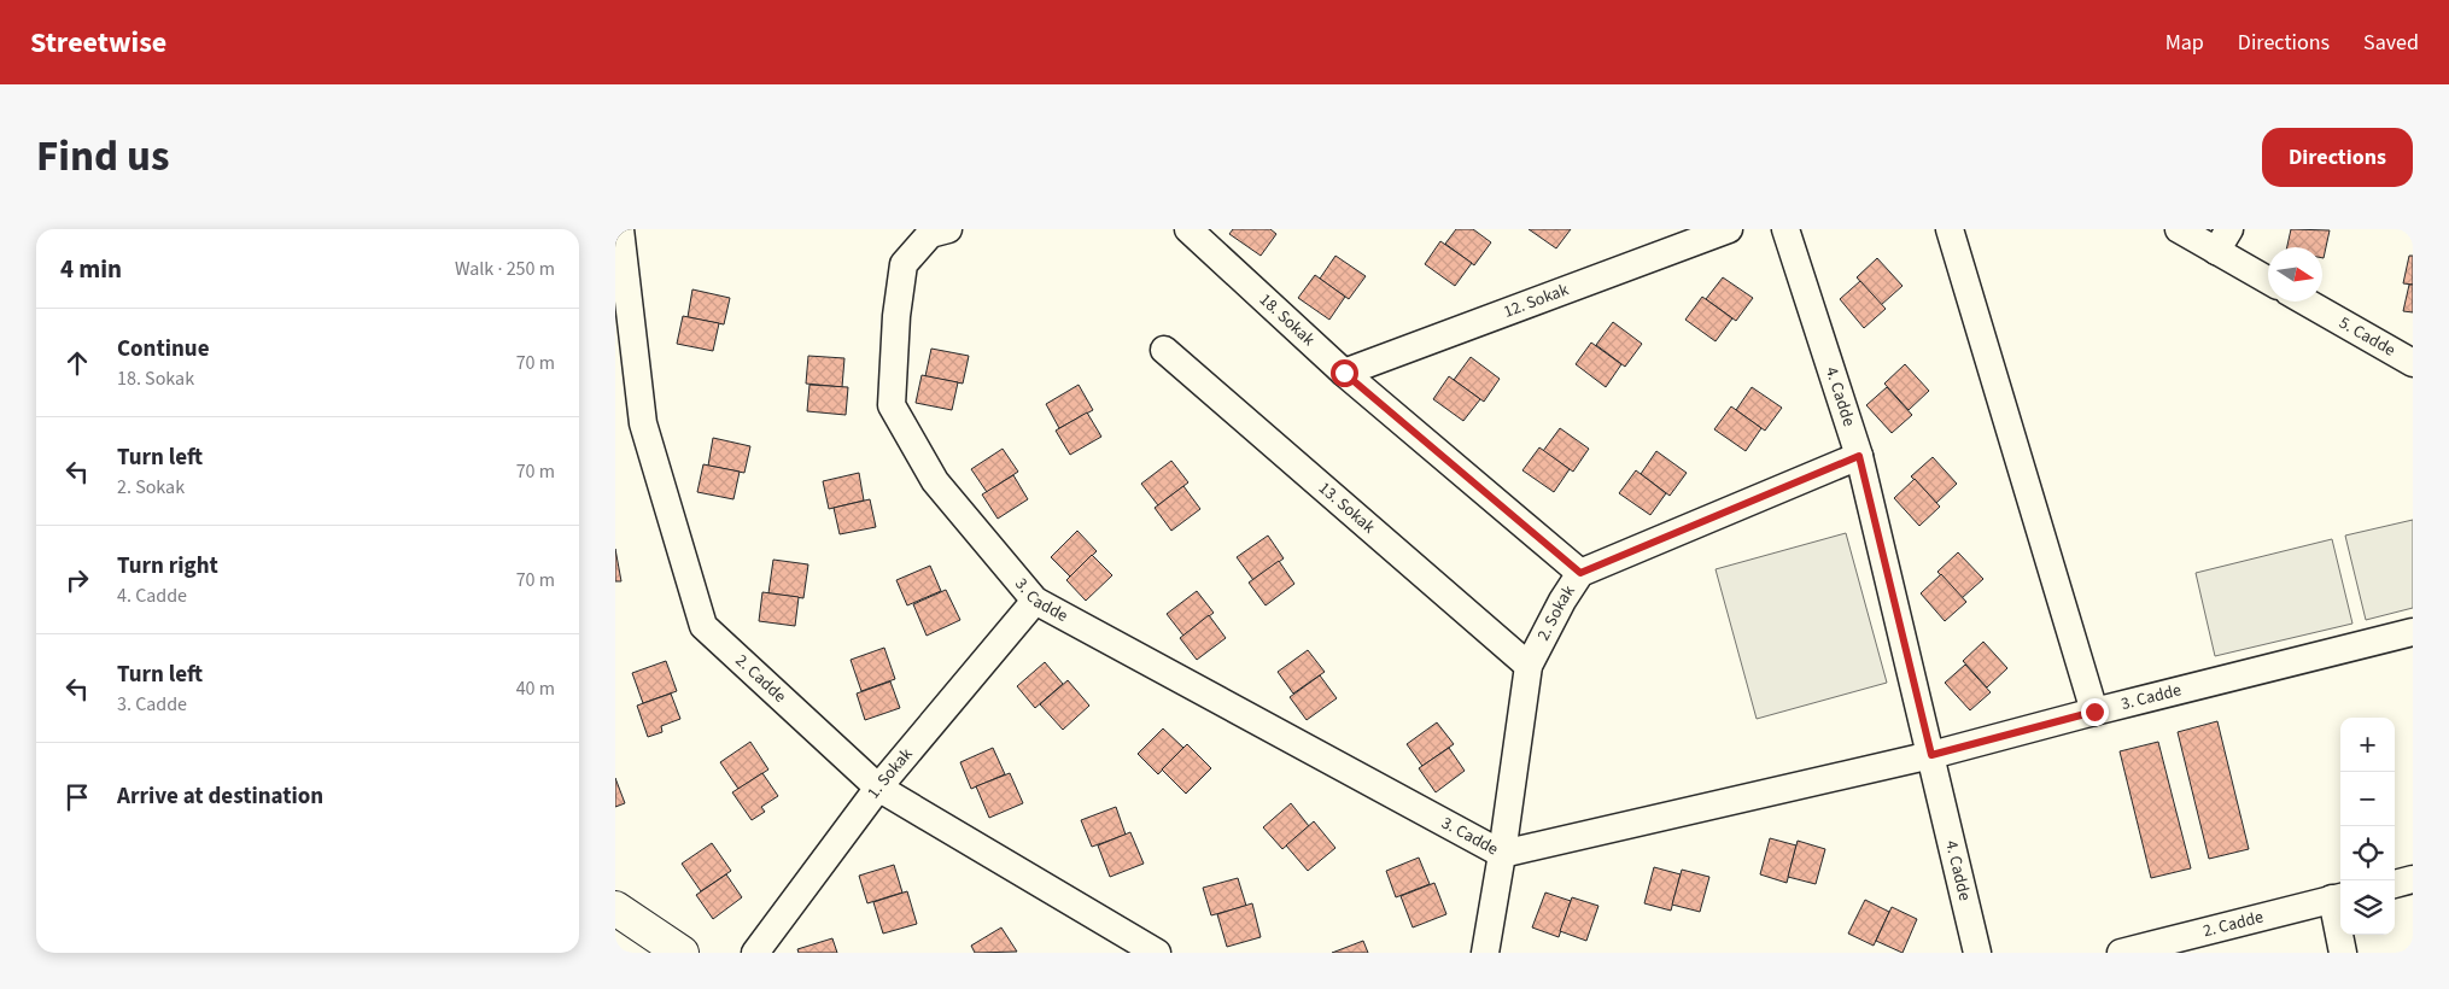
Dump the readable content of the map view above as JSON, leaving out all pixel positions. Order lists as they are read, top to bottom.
{
  "streets": {
    "street": [
      "12. Sokak",
      "18. Sokak",
      "5. Cadde",
      "4. Cadde",
      "13. Sokak",
      "3. Cadde",
      "2. Sokak",
      "2. Cadde",
      "1. Sokak"
    ]
  },
  "crossings": [
    ["12. Sokak", "18. Sokak"],
    ["18. Sokak", "2. Sokak"],
    ["4. Cadde", "3. Cadde"],
    ["4. Cadde", "2. Sokak"],
    ["13. Sokak", "2. Sokak"],
    ["3. Cadde", "2. Sokak"],
    ["3. Cadde", "1. Sokak"],
    ["2. Cadde", "1. Sokak"]
  ],
  "north": "right",
  "page": {
    "header": "Streetwise",
    "nav": ["Map", "Directions", "Saved"],
    "title": "Find us",
    "buttons": "Directions",
    "heading": ["4 min", "Walk · 250 m"],
    "list": [
      ["Continue", "18. Sokak", "70 m"],
      ["Turn left", "2. Sokak", "70 m"],
      ["Turn right", "4. Cadde", "70 m"],
      ["Turn left", "3. Cadde", "40 m"],
      "Arrive at destination"
    ],
    "map_buttons": ["+", "−"]
  }
}
